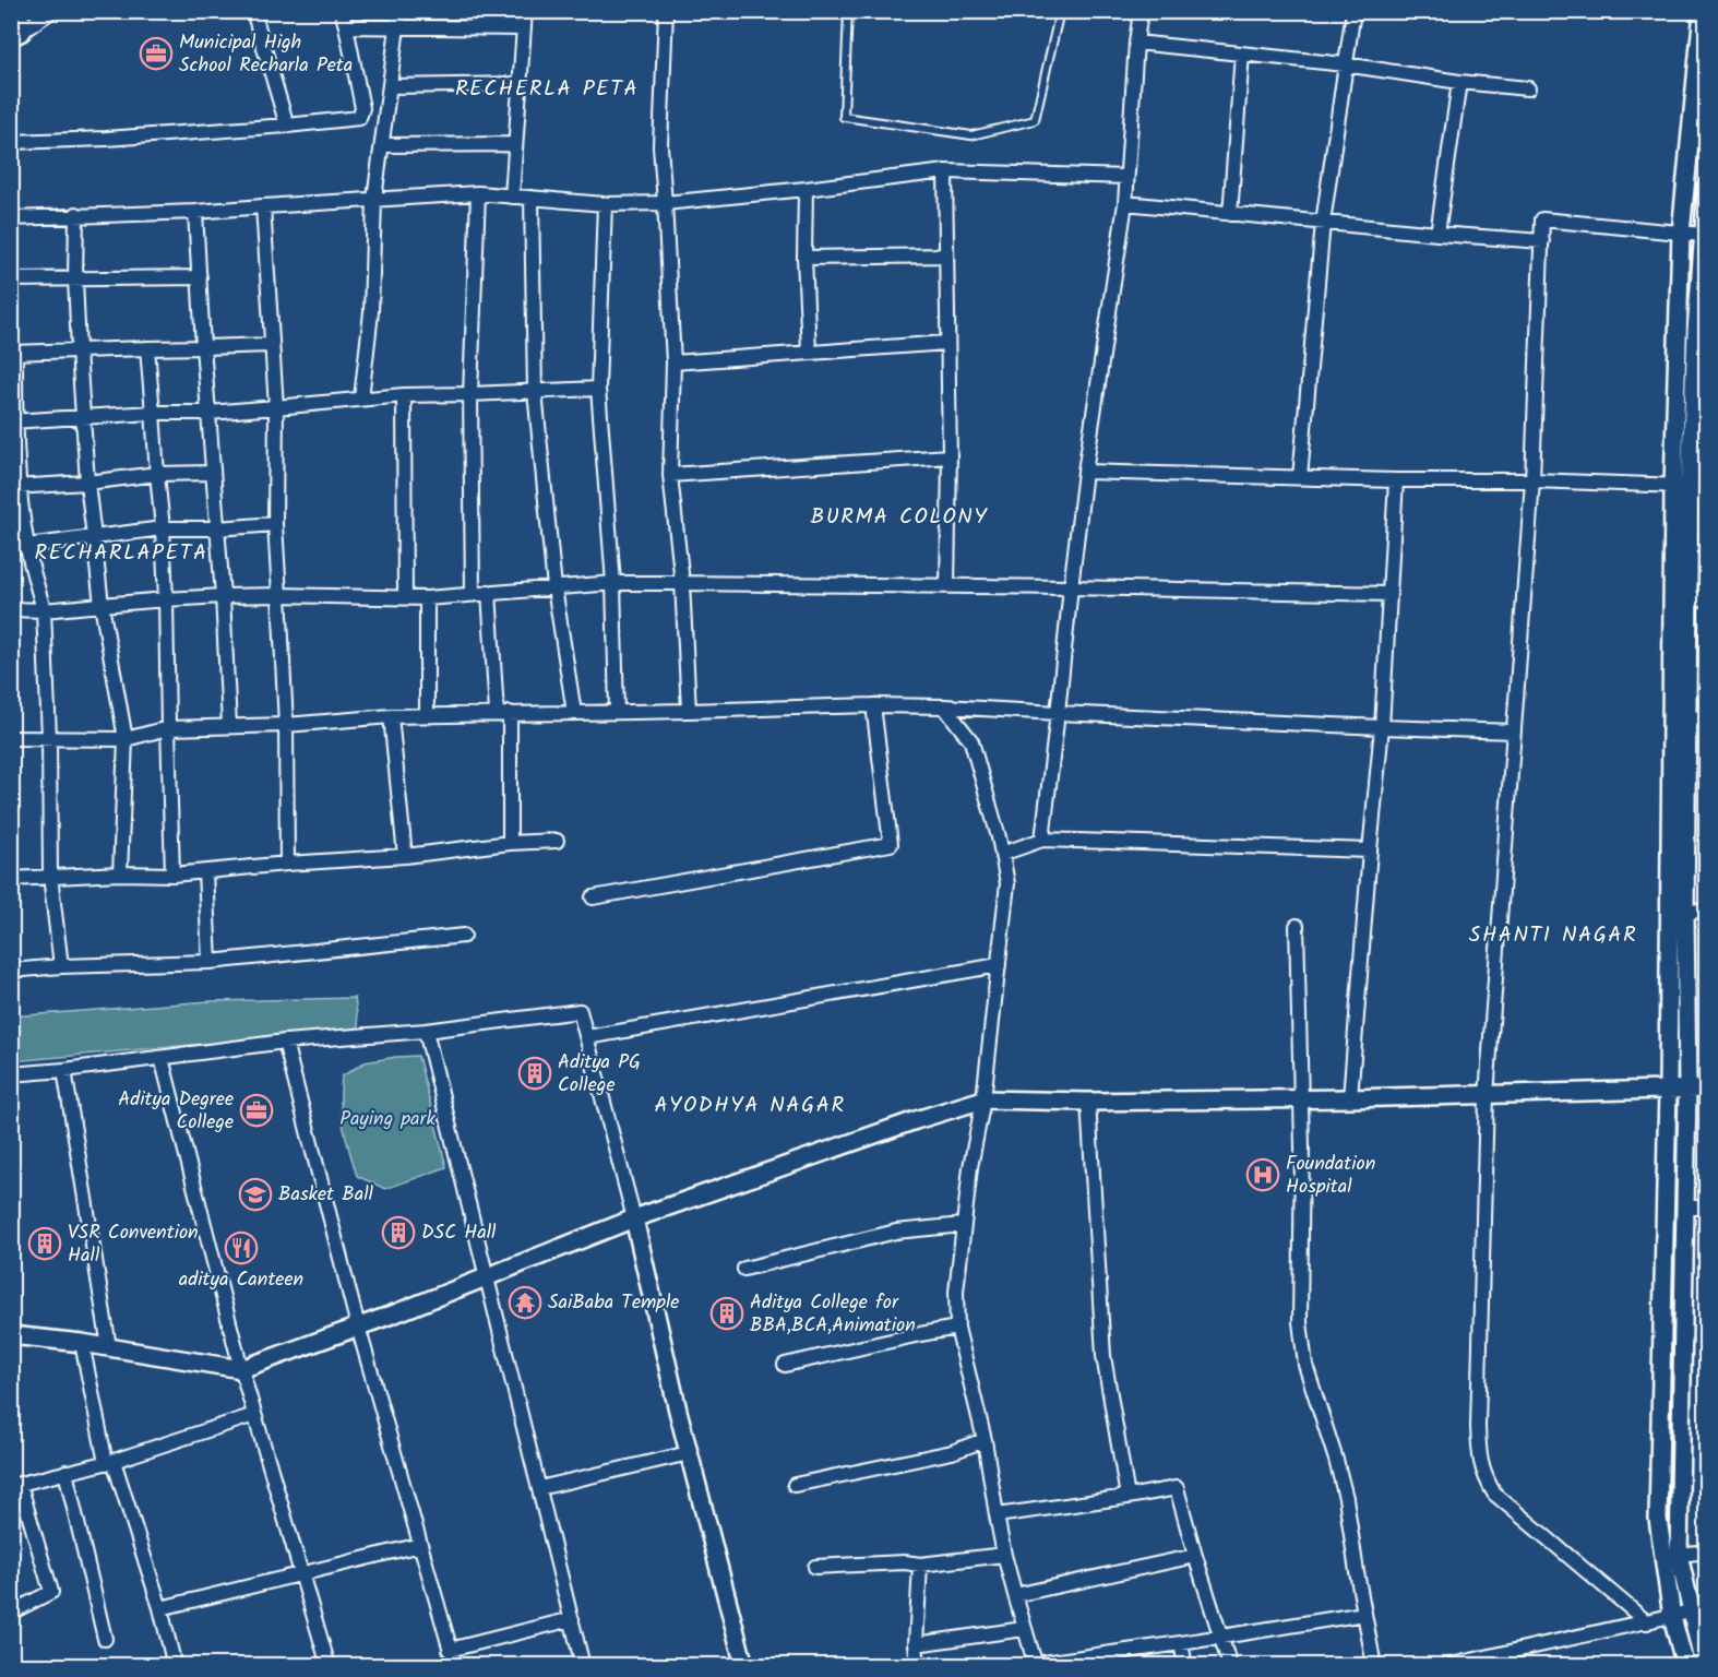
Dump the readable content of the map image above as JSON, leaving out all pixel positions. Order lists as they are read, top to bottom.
{
  "districts": [
    "RECHERLA PETA",
    "BURMA COLONY",
    "RECHARLAPETA",
    "SHANTI NAGAR",
    "AYODHYA NAGAR"
  ],
  "parks": ["Paying park"],
  "places": {
    "office": ["Municipal High School Recharla Peta", "Aditya Degree College"],
    "building": [
      "Aditya PG College",
      "DSC Hall",
      "VSR Convention Hall",
      "Aditya College for BBA,BCA,Animation"
    ],
    "hospital": ["Foundation Hospital"],
    "school or university": ["Basket Ball"],
    "restaurant": ["aditya Canteen"],
    "temple": ["SaiBaba Temple"]
  }
}
